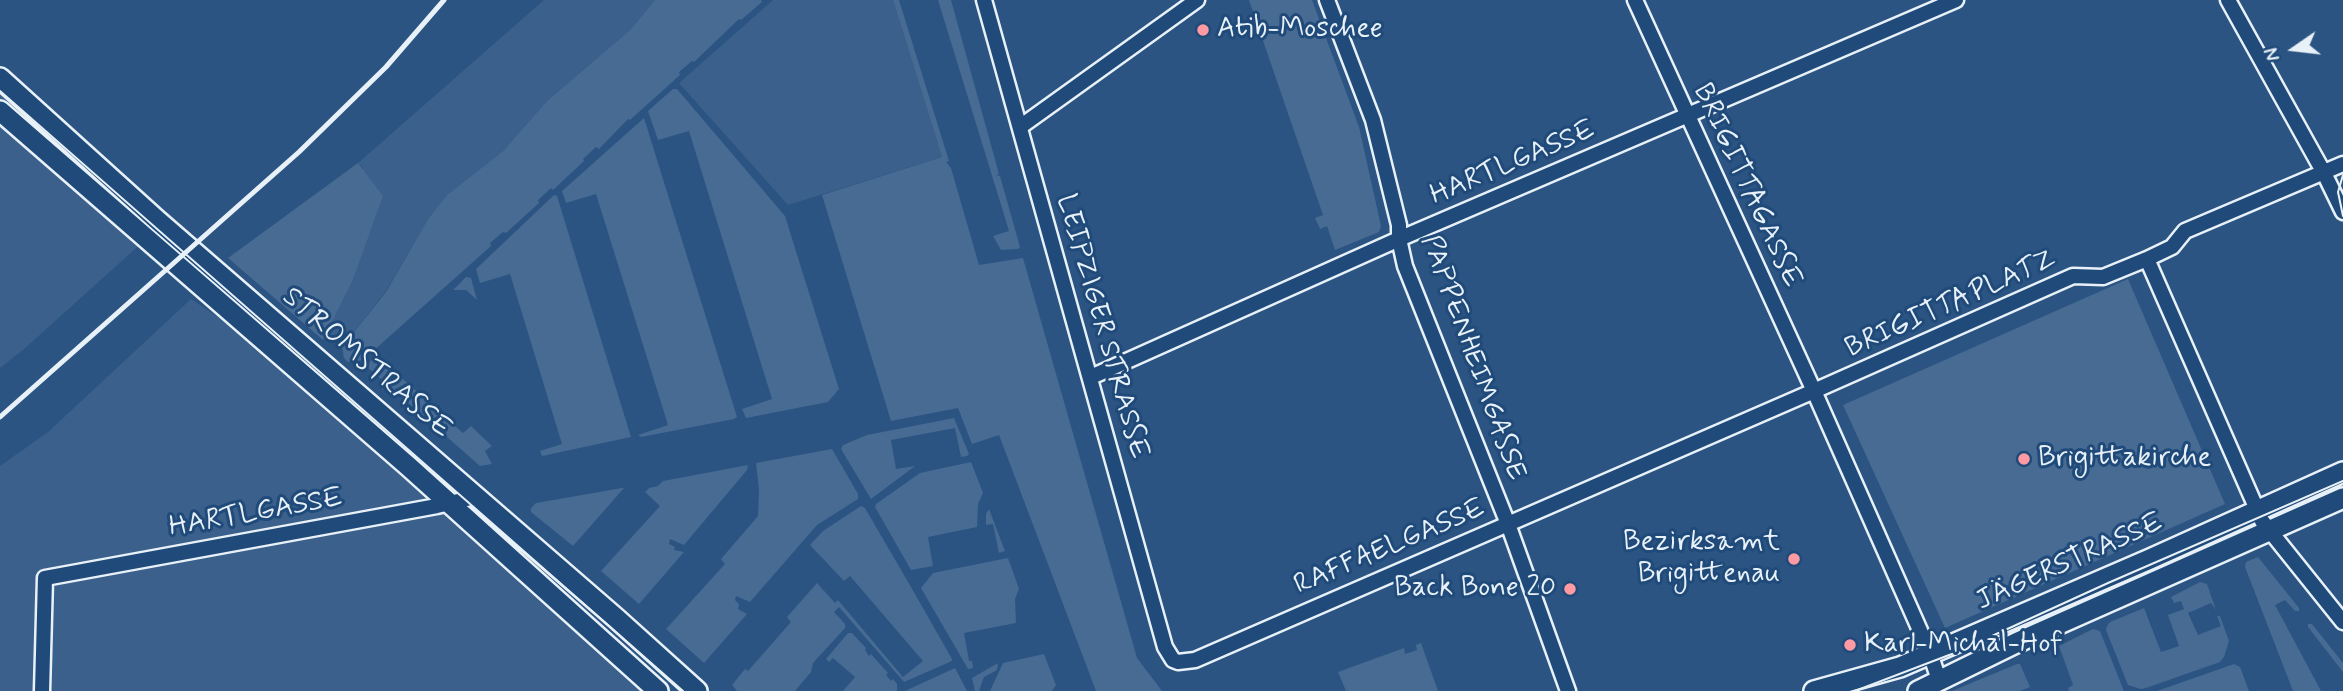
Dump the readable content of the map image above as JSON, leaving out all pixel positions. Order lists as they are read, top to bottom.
{
  "streets": {
    "main road": ["STROMSTRASSE", "JÄGERSTRASSE"],
    "street": [
      "HARTLGASSE",
      "BRIGITTAGASSE",
      "BRIGITTAPLATZ",
      "LEIPZIGER STRASSE",
      "PAPPENHEIMGASSE",
      "RAFFAELGASSE"
    ]
  },
  "crossings": [
    ["HARTLGASSE", "BRIGITTAGASSE"],
    ["HARTLGASSE", "LEIPZIGER STRASSE"],
    ["HARTLGASSE", "PAPPENHEIMGASSE"],
    ["HARTLGASSE", "STROMSTRASSE"],
    ["BRIGITTAGASSE", "BRIGITTAPLATZ"],
    ["BRIGITTAGASSE", "RAFFAELGASSE"],
    ["BRIGITTAPLATZ", "RAFFAELGASSE"],
    ["LEIPZIGER STRASSE", "RAFFAELGASSE"],
    ["PAPPENHEIMGASSE", "RAFFAELGASSE"]
  ],
  "places": [
    "Atib-Moschee",
    "Brigittakirche",
    "Bezirksamt Brigittenau",
    "Back Bone 20",
    "Karl-Michal-Hof"
  ],
  "north": "left"
}
